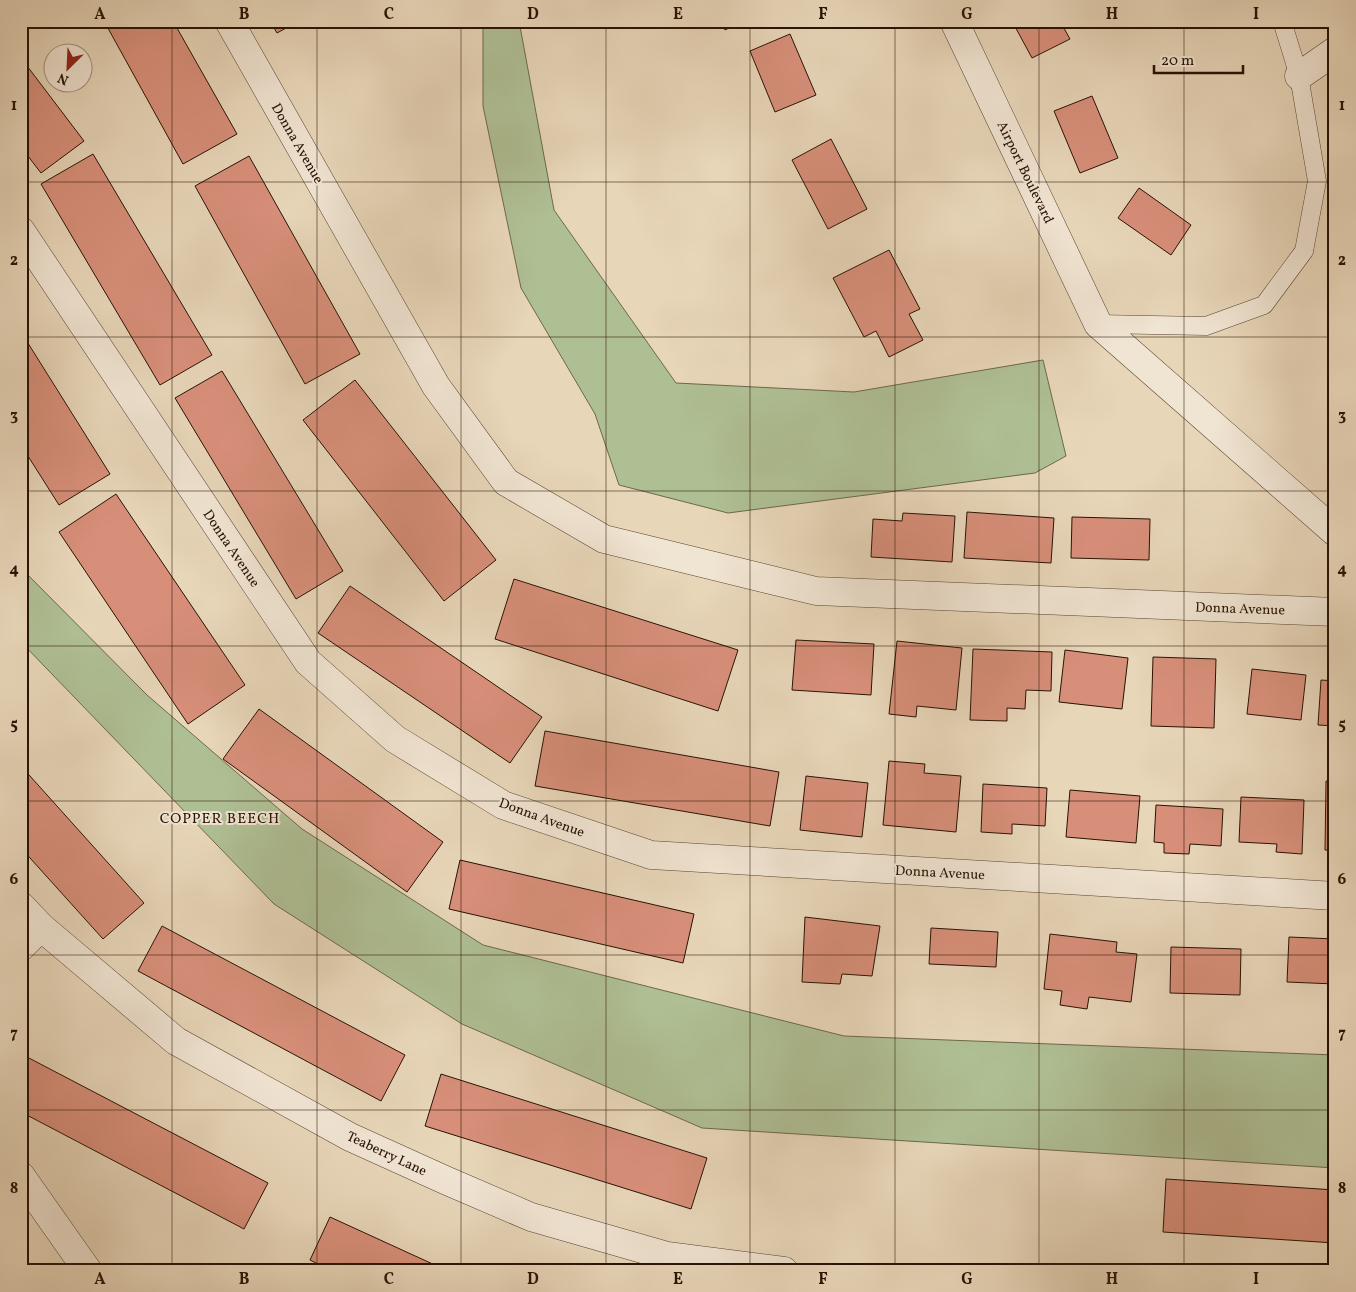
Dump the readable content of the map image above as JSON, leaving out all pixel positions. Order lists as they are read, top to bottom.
{
  "streets": {
    "street": ["Donna Avenue", "Airport Boulevard", "Teaberry Lane"]
  },
  "districts": ["COPPER BEECH"],
  "scale_bar": "20 m",
  "north": "bottom left",
  "grid": {
    "columns": [
      "A",
      "B",
      "C",
      "D",
      "E",
      "F",
      "G",
      "H",
      "I"
    ],
    "rows": [
      "1",
      "2",
      "3",
      "4",
      "5",
      "6",
      "7",
      "8"
    ]
  }
}
